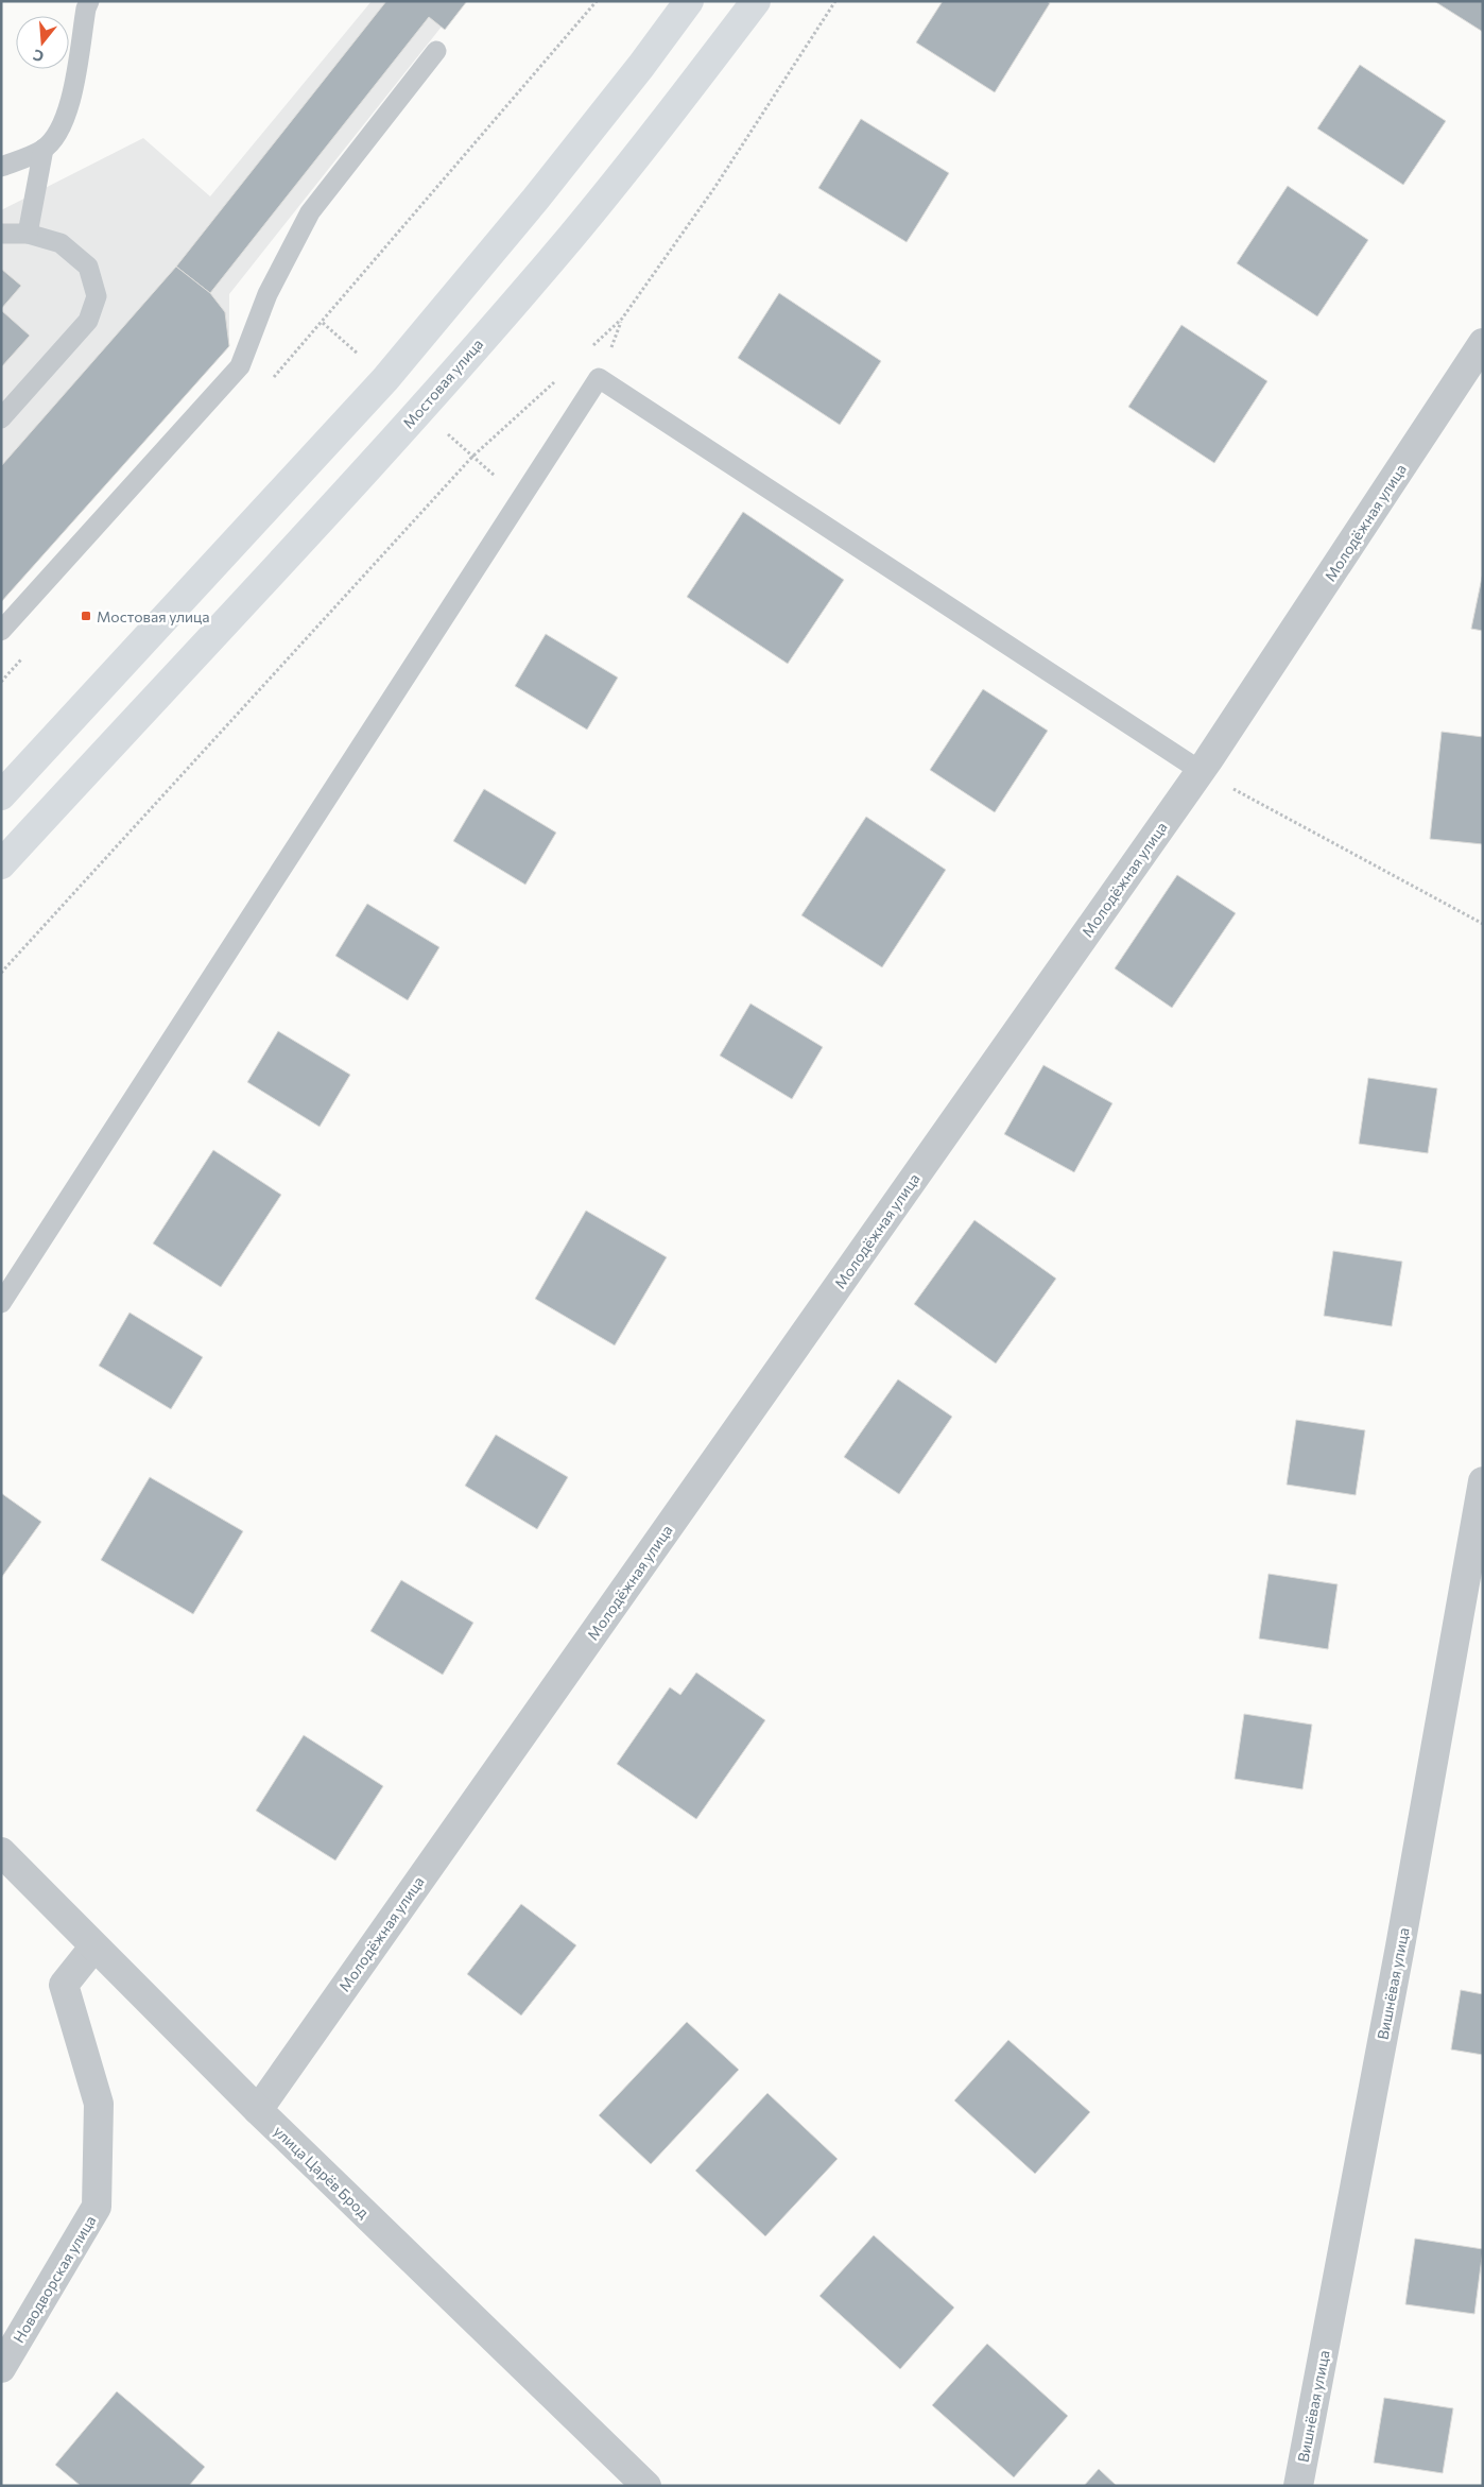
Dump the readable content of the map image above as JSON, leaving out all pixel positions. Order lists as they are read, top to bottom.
{
  "streets": {
    "main road": ["Мостовая улица"],
    "street": [
      "Молодёжная улица",
      "Вишнёвая улица",
      "улица Царёв Брод",
      "Новодворская улица"
    ]
  },
  "crossings": [
    ["Молодёжная улица", "улица Царёв Брод"],
    ["улица Царёв Брод", "Новодворская улица"]
  ],
  "places": {
    "transit": ["Мостовая улица"]
  },
  "north": "bottom"
}
